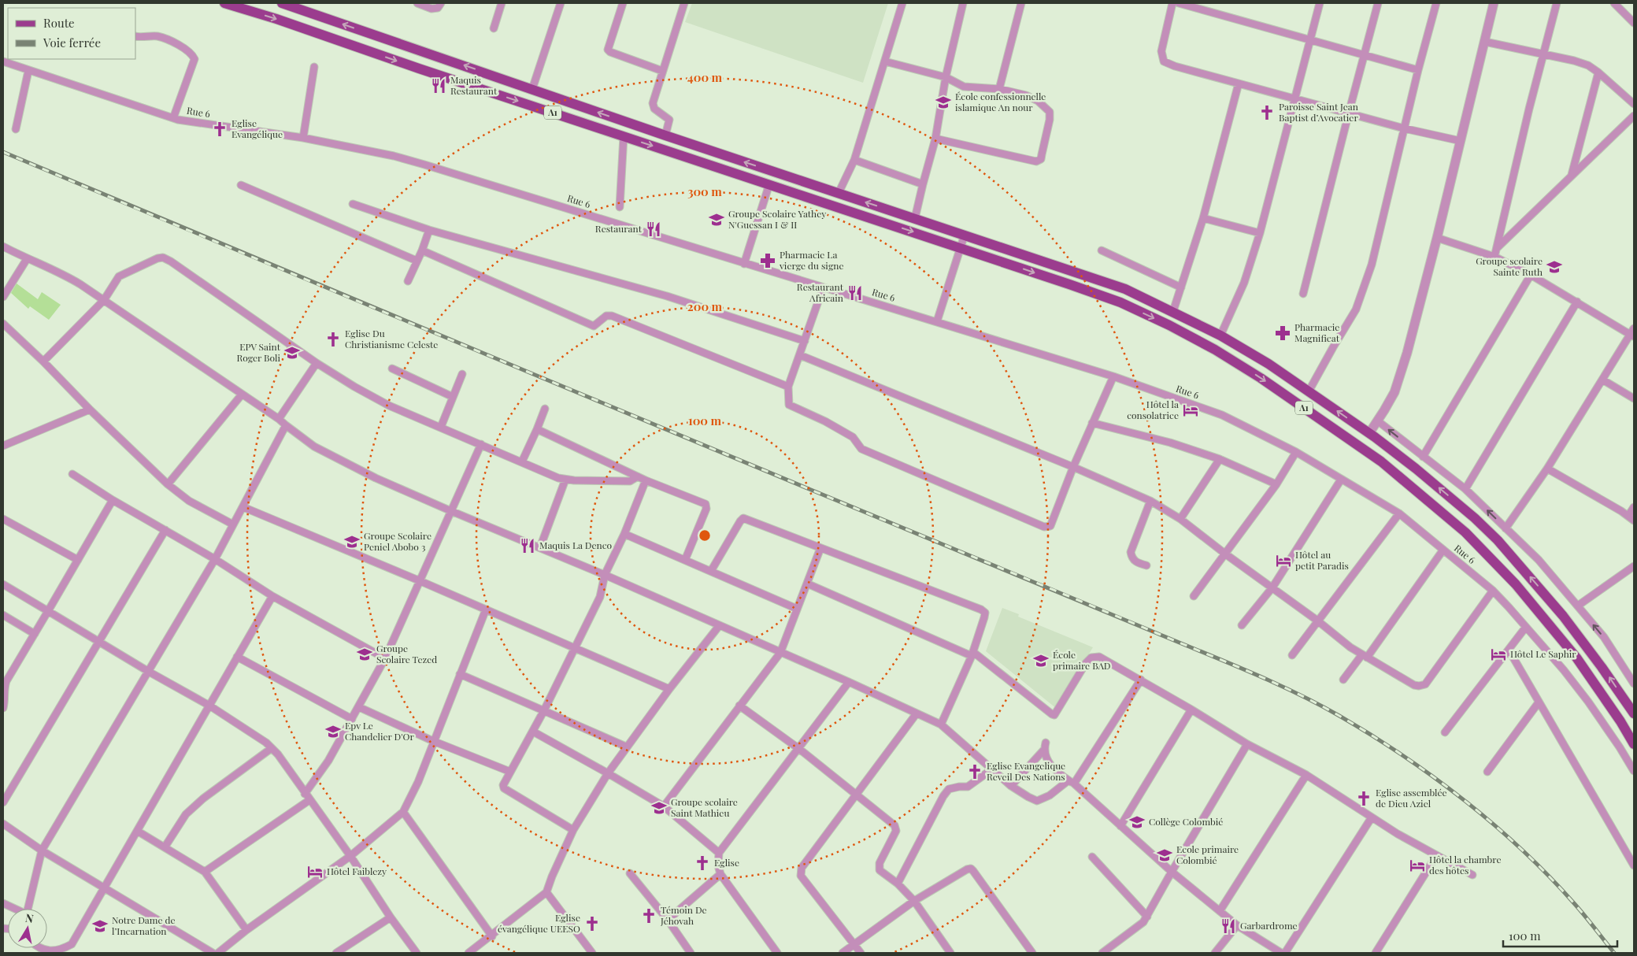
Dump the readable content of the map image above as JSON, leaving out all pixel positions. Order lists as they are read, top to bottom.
{
  "streets": {
    "main road": ["A1"],
    "street": ["Rue 6"]
  },
  "places": {
    "restaurant": [
      "Maquis Restaurant",
      "Restaurant",
      "Restaurant Africain",
      "Maquis La Denco",
      "Garbardrome"
    ],
    "school or university": [
      "École confessionnelle islamique An nour",
      "Groupe Scolaire Yathey N'Guessan I & II",
      "Groupe scolaire Sainte Ruth",
      "EPV Saint Roger Boli",
      "Groupe Scolaire Peniel Abobo 3",
      "Groupe Scolaire Tezed",
      "École primaire BAD",
      "Epv Le Chandelier D'Or",
      "Groupe scolaire Saint Mathieu",
      "Collège Colombié",
      "Ecole primaire Colombié",
      "Notre Dame de l’Incarnation"
    ],
    "church": [
      "Paroisse Saint Jean Baptist d’Avocatier",
      "Eglise Evangélique",
      "Eglise Du Christianisme Celeste",
      "Eglise Evangelique Reveil Des Nations",
      "Eglise assemblée de Dieu Aziel",
      "Eglise",
      "Témoin De Jéhovah",
      "Eglise évangélique UEESO"
    ],
    "pharmacy": ["Pharmacie La vierge du signe", "Pharmacie Magnificat"],
    "hotel": [
      "Hôtel la consolatrice",
      "Hôtel au petit Paradis",
      "Hôtel Le Saphir",
      "Hôtel la chambre des hôtes",
      "Hôtel Faiblezy"
    ]
  },
  "legend": ["Route", "Voie ferrée"],
  "scale_bar": "100 m",
  "north": "top",
  "rings": [
    "400 m",
    "300 m",
    "200 m",
    "100 m"
  ]
}
